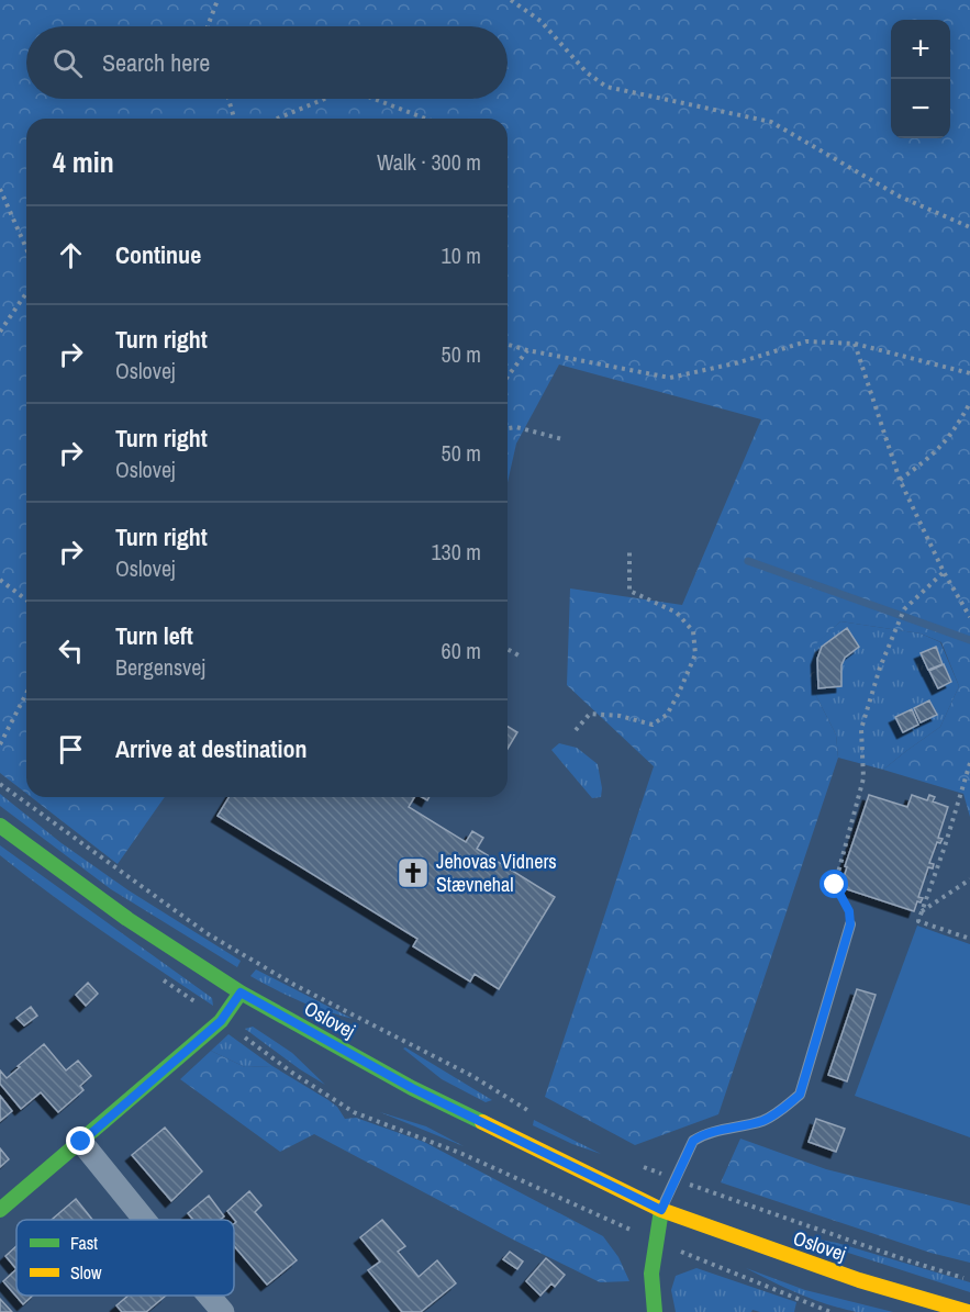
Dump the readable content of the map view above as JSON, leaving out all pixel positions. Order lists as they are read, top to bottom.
{
  "streets": {
    "street": ["Oslovej"]
  },
  "places": {
    "church": ["Jehovas Vidners Stævnehal"]
  },
  "legend": ["Fast", "Slow"],
  "page": {
    "map_buttons": ["+", "−"],
    "search": "Search here",
    "heading": ["4 min", "Walk · 300 m"],
    "list": [
      ["Continue", "10 m"],
      ["Turn right", "Oslovej", "50 m"],
      ["Turn right", "Oslovej", "50 m"],
      ["Turn right", "Oslovej", "130 m"],
      ["Turn left", "Bergensvej", "60 m"],
      "Arrive at destination"
    ]
  }
}
